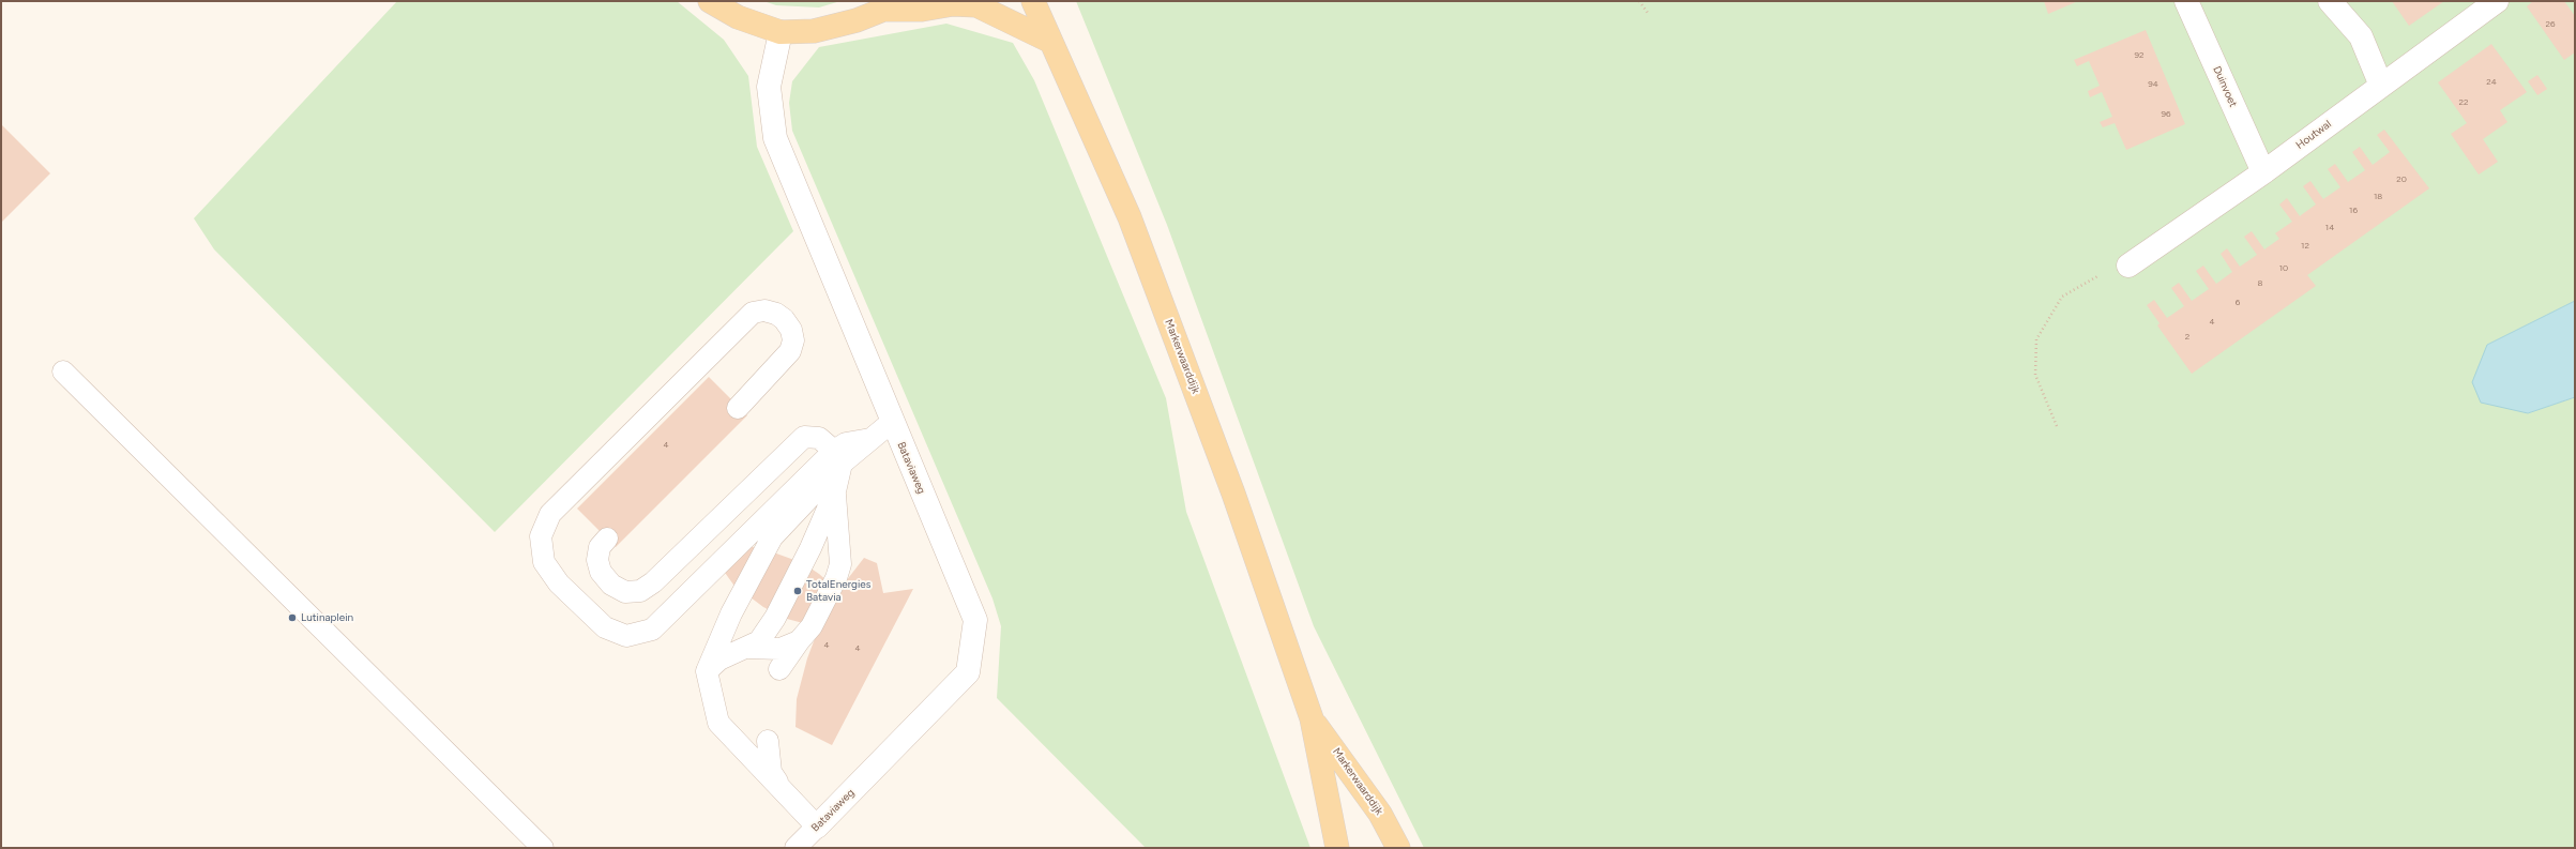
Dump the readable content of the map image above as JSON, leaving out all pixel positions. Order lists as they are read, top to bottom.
{
  "streets": {
    "main road": ["Markerwaarddijk"],
    "street": ["Duinvoet", "Houtwal", "Bataviaweg"]
  },
  "crossings": [
    ["Duinvoet", "Houtwal"]
  ],
  "places": ["TotalEnergies Batavia", "Lutinaplein"],
  "house_numbers": [
    "26",
    "92",
    "24",
    "94",
    "22",
    "96",
    "20",
    "18",
    "16",
    "14",
    "12",
    "10",
    "8",
    "6",
    "4",
    "2",
    "4",
    "4",
    "4"
  ]
}
